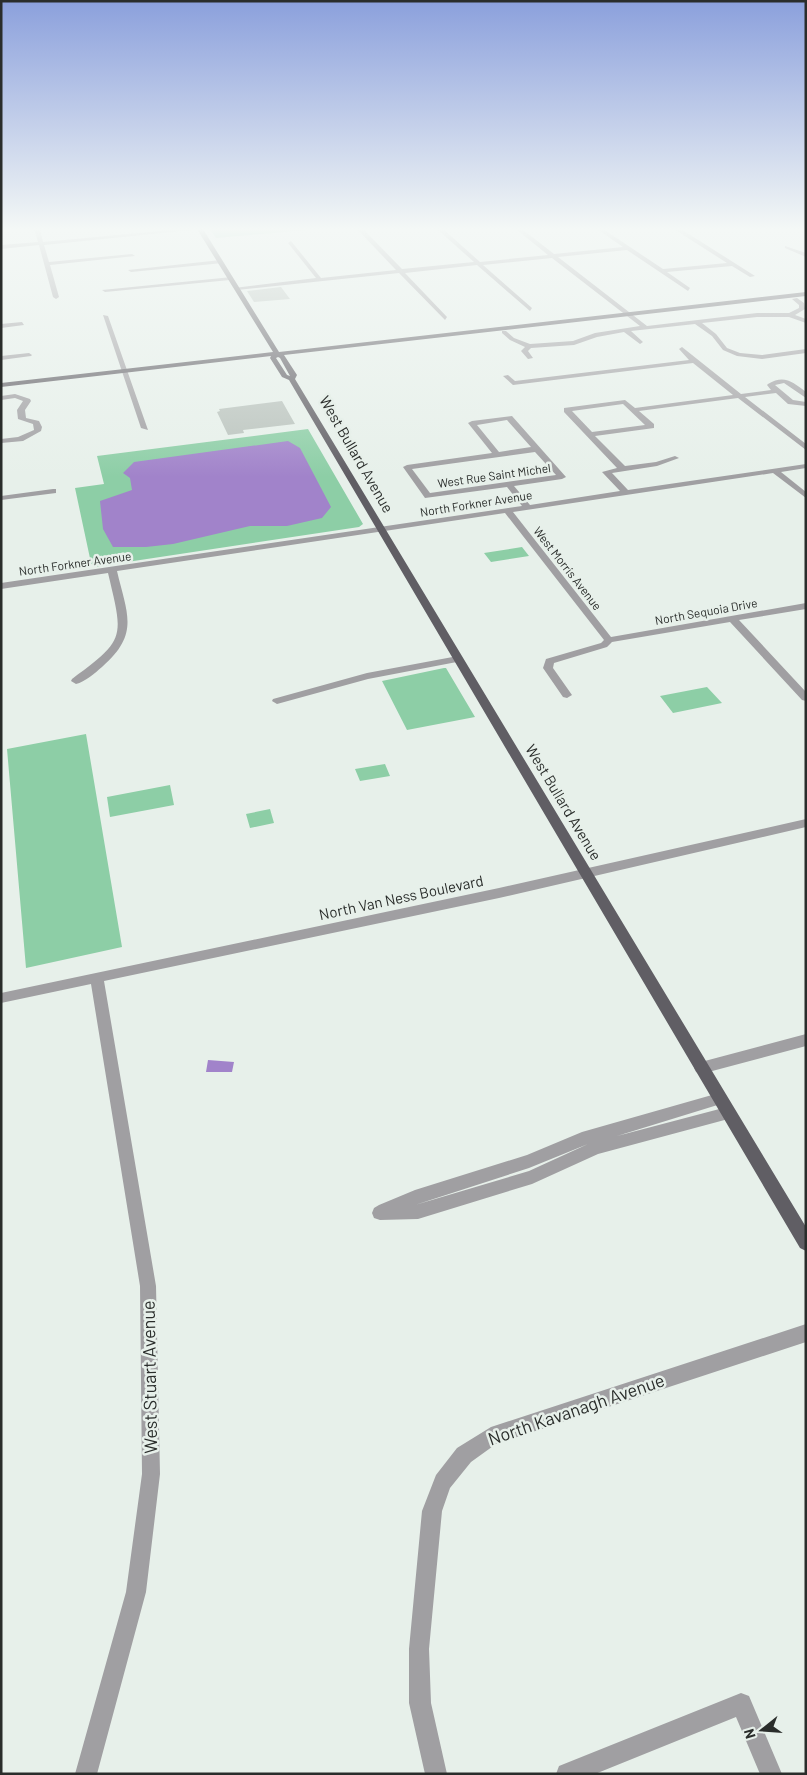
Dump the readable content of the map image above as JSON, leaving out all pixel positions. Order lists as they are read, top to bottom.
{
  "streets": {
    "main road": ["West Bullard Avenue"],
    "street": [
      "West Rue Saint Michel",
      "North Forkner Avenue",
      "West Morris Avenue",
      "North Sequoia Drive",
      "North Van Ness Boulevard",
      "West Stuart Avenue",
      "North Kavanagh Avenue"
    ]
  },
  "crossings": [
    ["West Bullard Avenue", "North Forkner Avenue"],
    ["West Bullard Avenue", "North Van Ness Boulevard"],
    ["North Forkner Avenue", "West Morris Avenue"],
    ["West Morris Avenue", "North Sequoia Drive"],
    ["North Van Ness Boulevard", "West Stuart Avenue"]
  ],
  "north": "left"
}
